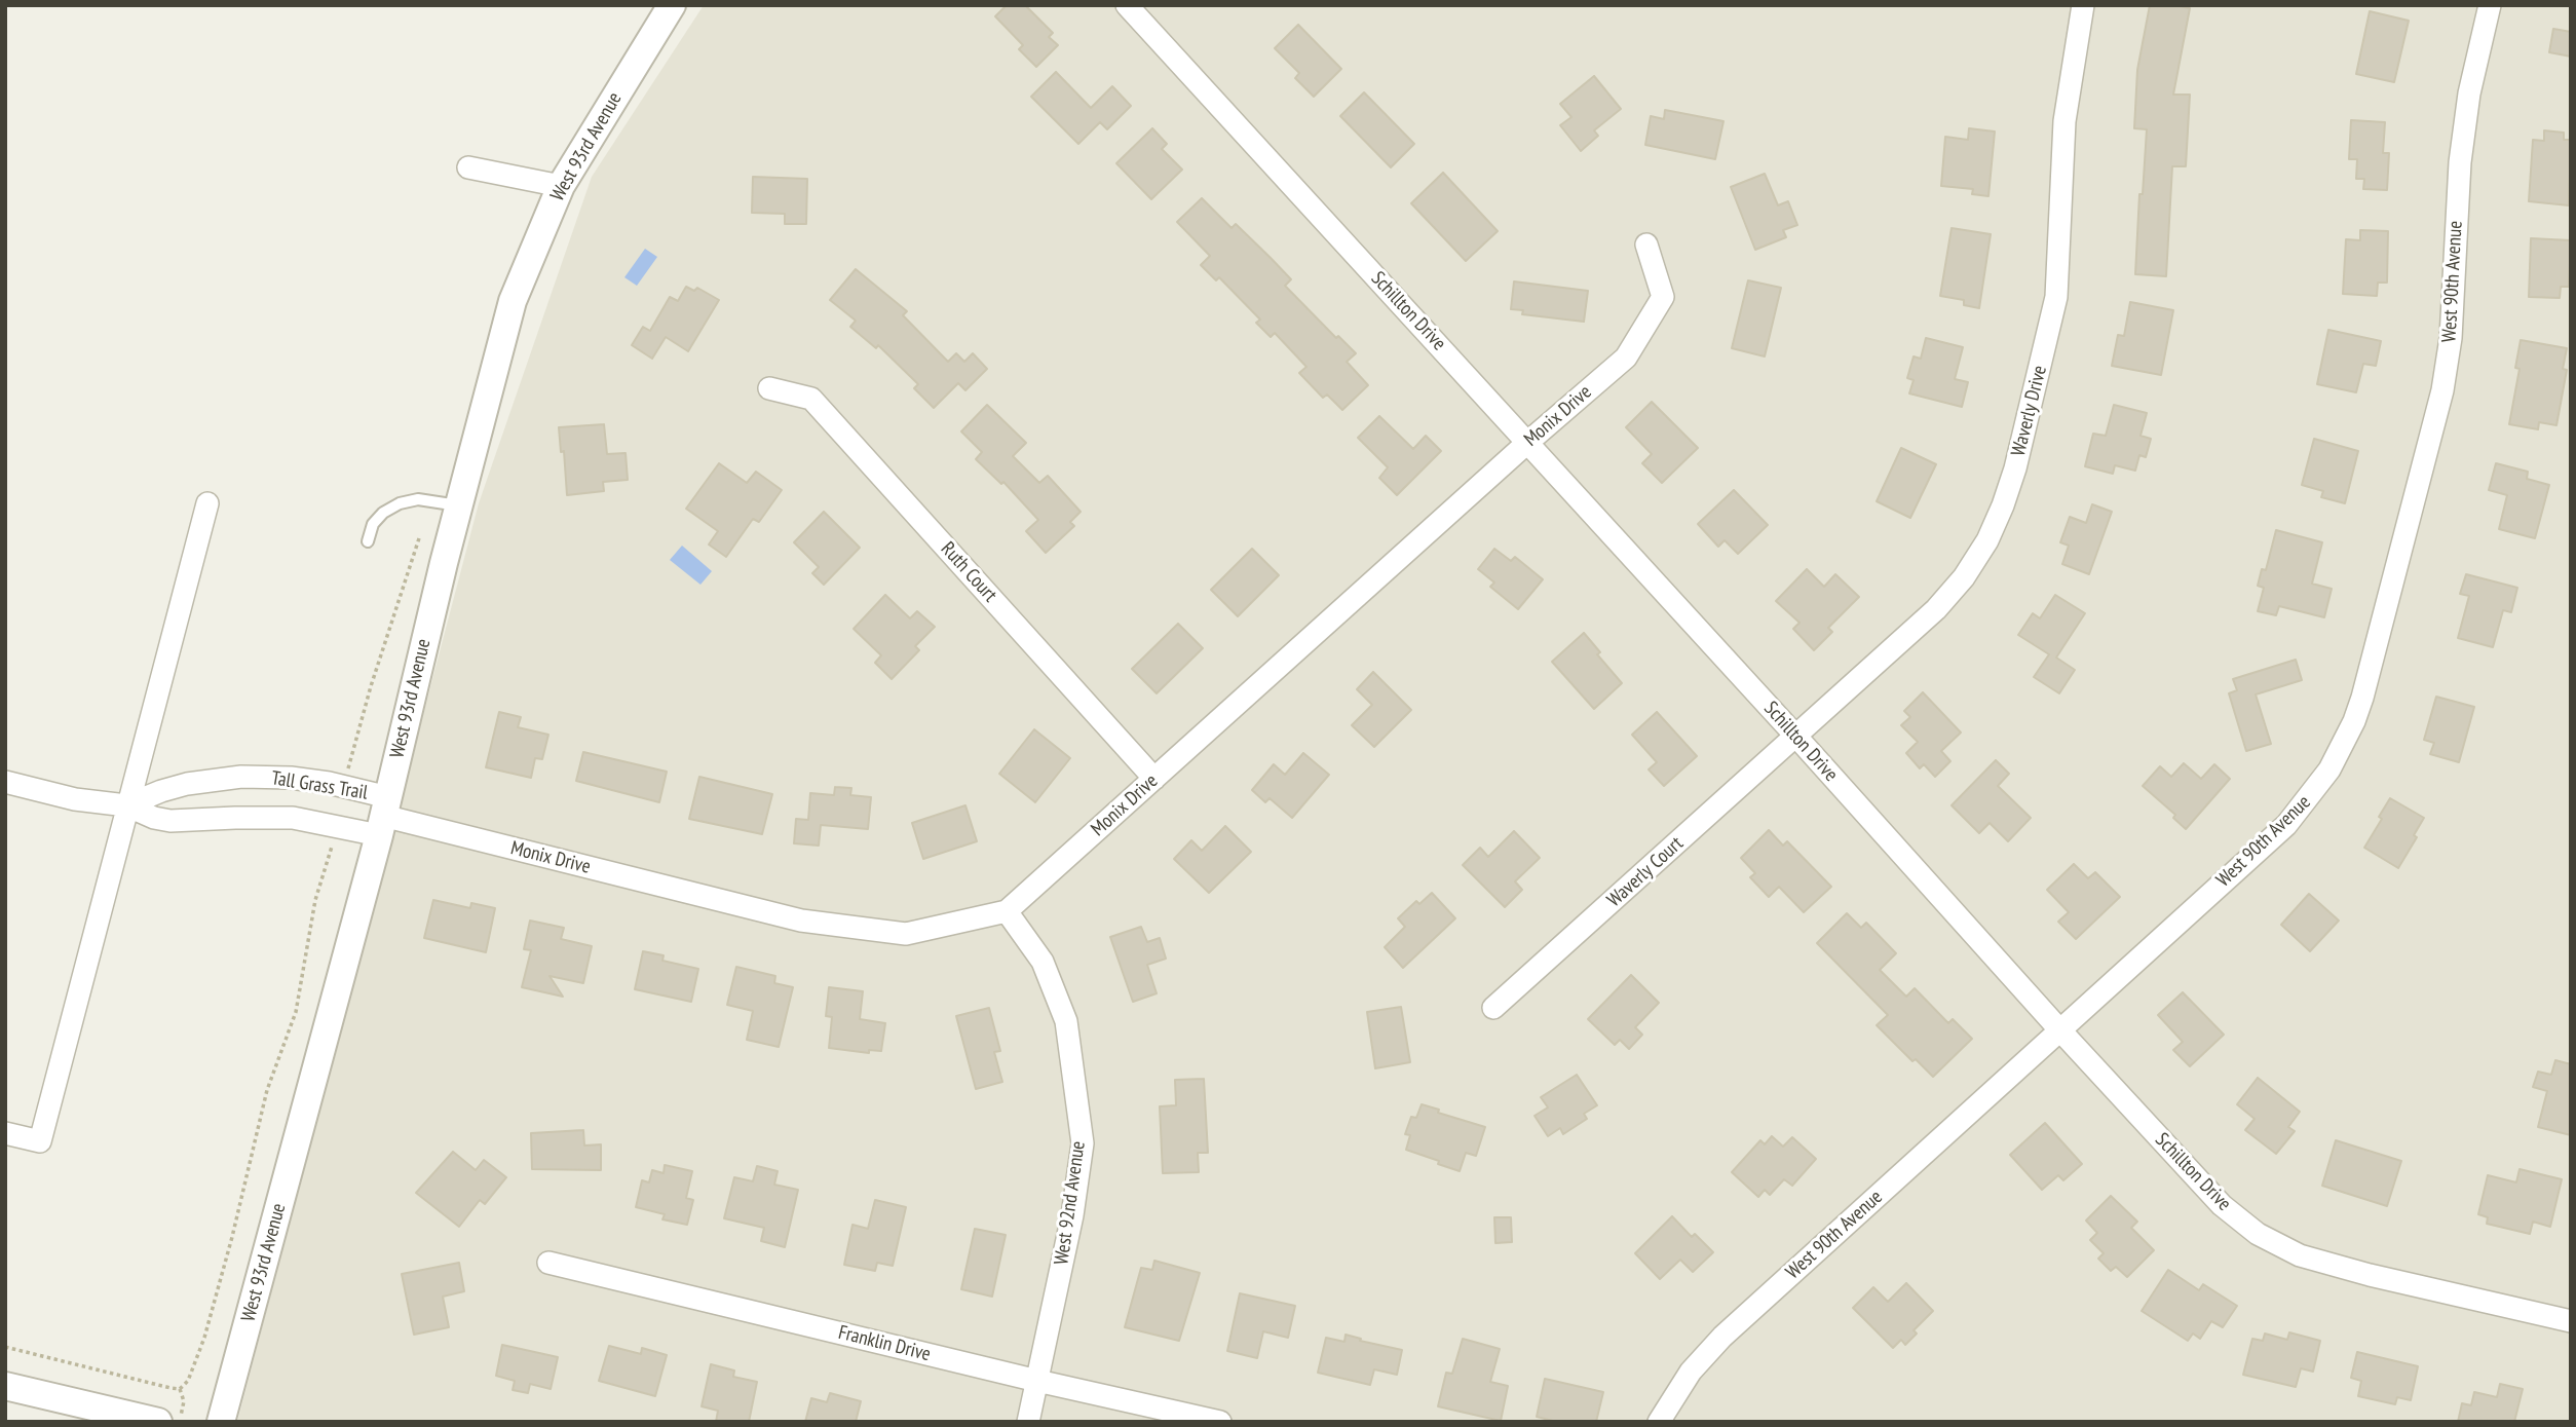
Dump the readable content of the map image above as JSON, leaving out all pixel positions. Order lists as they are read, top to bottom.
{
  "streets": {
    "street": [
      "West 93rd Avenue",
      "West 90th Avenue",
      "Schillton Drive",
      "Waverly Drive",
      "Monix Drive",
      "Ruth Court",
      "Tall Grass Trail",
      "Waverly Court",
      "West 92nd Avenue",
      "Franklin Drive"
    ]
  },
  "crossings": [
    ["West 93rd Avenue", "Monix Drive"],
    ["West 93rd Avenue", "Tall Grass Trail"],
    ["West 90th Avenue", "Schillton Drive"],
    ["Schillton Drive", "Waverly Drive"],
    ["Schillton Drive", "Monix Drive"],
    ["Schillton Drive", "Waverly Court"],
    ["Waverly Drive", "Waverly Court"],
    ["Monix Drive", "Ruth Court"],
    ["Monix Drive", "Tall Grass Trail"],
    ["Monix Drive", "West 92nd Avenue"],
    ["West 92nd Avenue", "Franklin Drive"]
  ]
}
